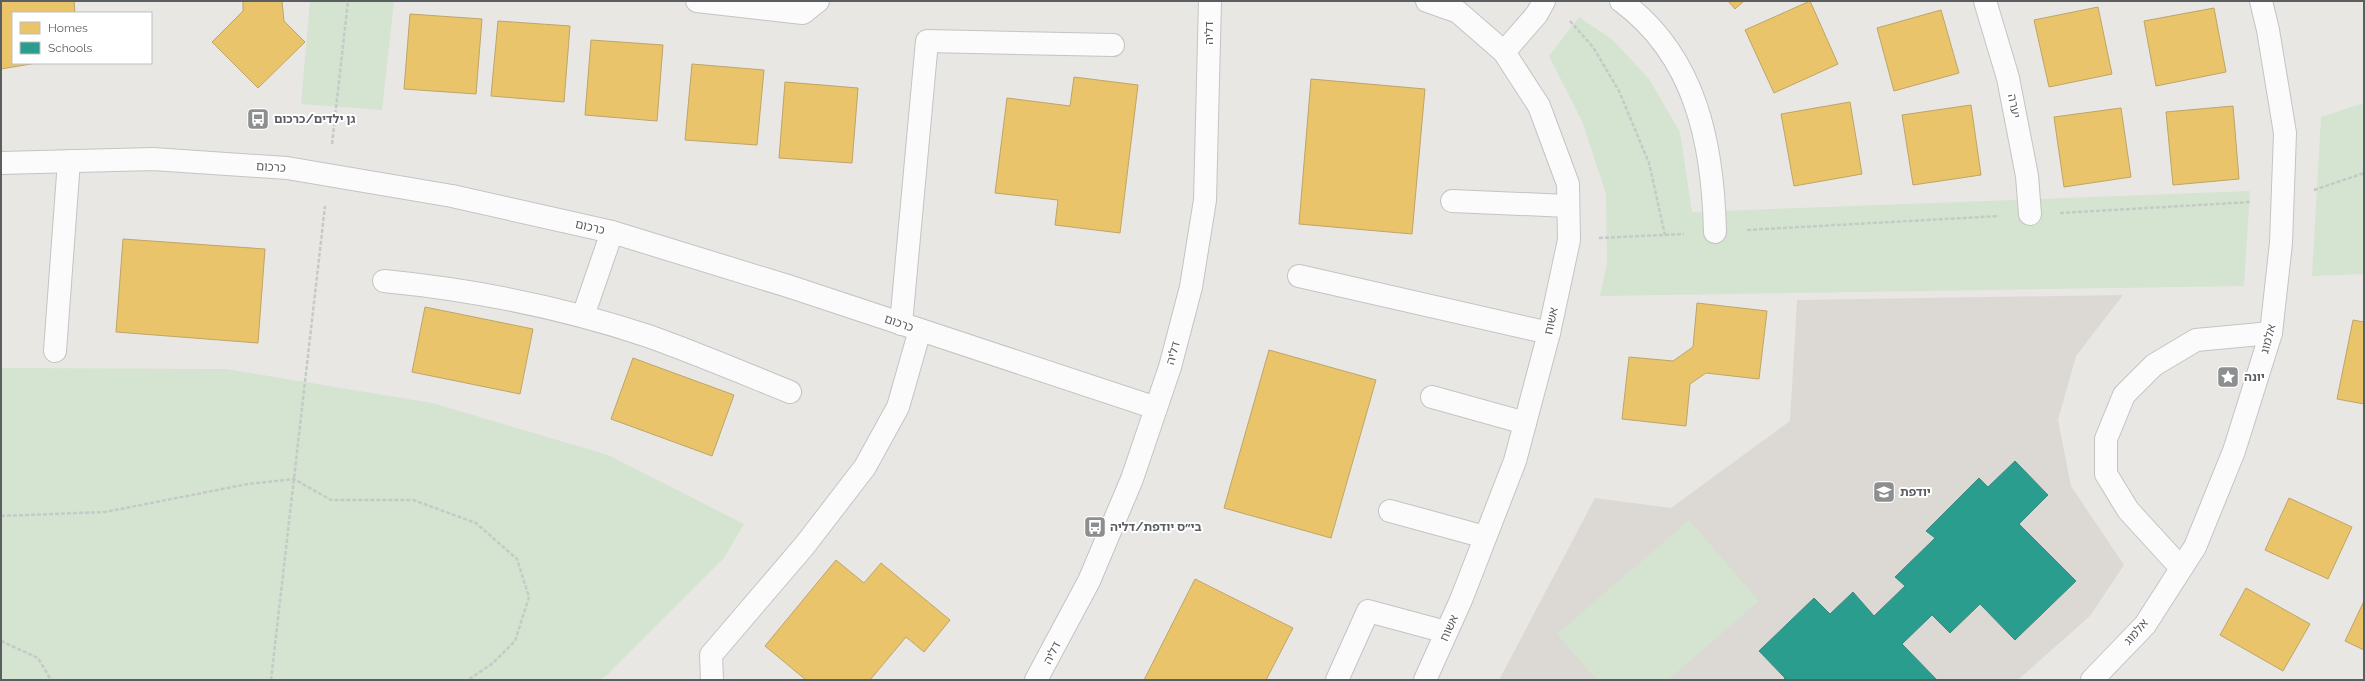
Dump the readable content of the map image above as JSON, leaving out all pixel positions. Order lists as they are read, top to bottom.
{
  "streets": {
    "street": [
      "דליה",
      "יערה",
      "כרכום",
      "אשוח",
      "אלמוג"
    ]
  },
  "crossings": [
    ["דליה", "כרכום"]
  ],
  "places": {
    "bus stop": ["גן ילדים/כרכום", "בי״ס יודפת/דליה"],
    "place": ["יונה"],
    "school or university": ["יודפת"]
  },
  "legend": ["Homes", "Schools"]
}
